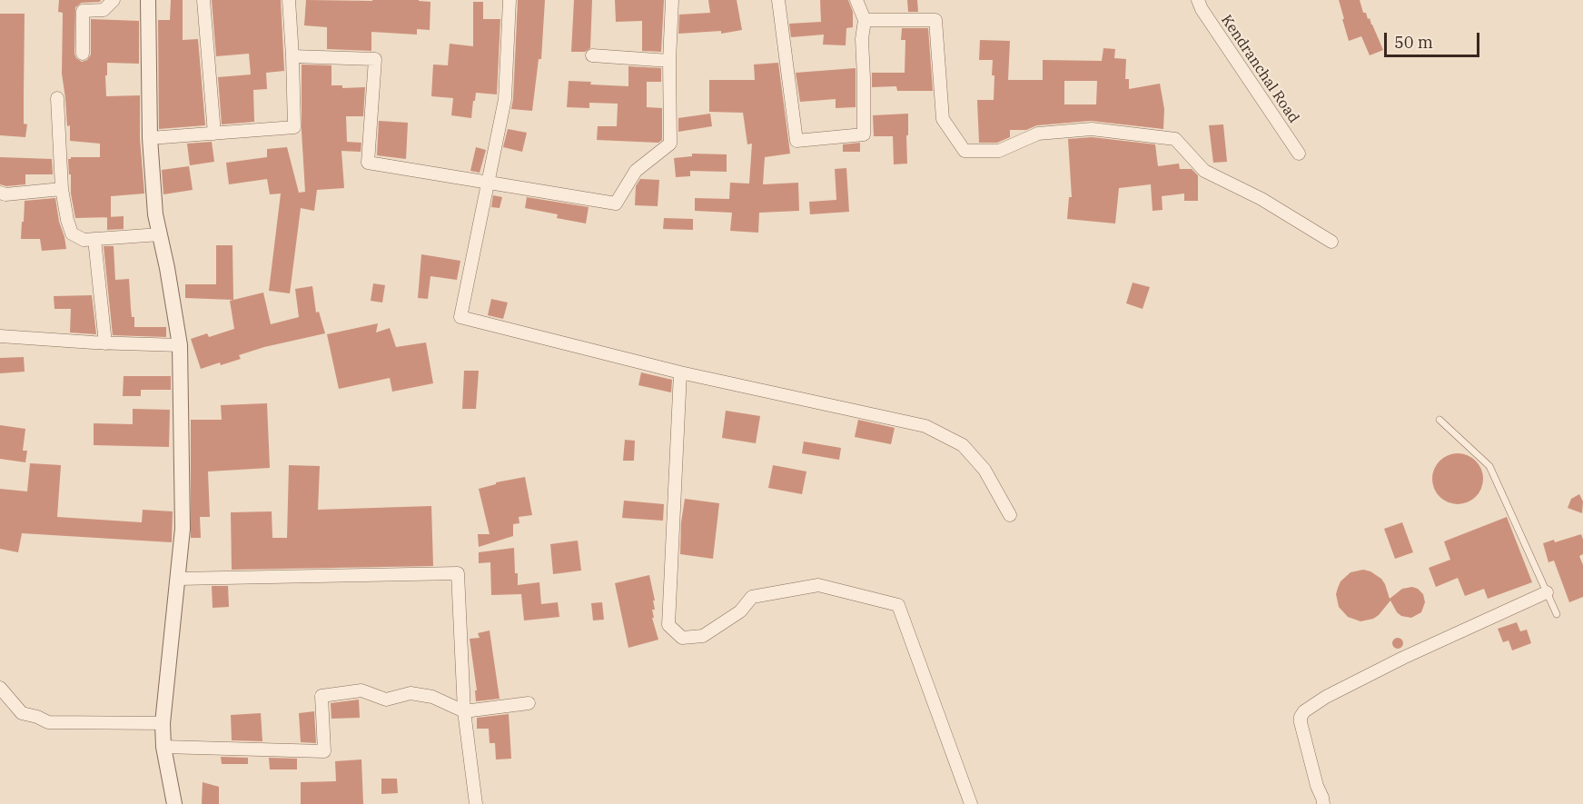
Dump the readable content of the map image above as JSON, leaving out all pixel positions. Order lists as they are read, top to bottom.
{
  "streets": {
    "street": ["Kendranchal Road"]
  },
  "scale_bar": "50 m"
}
